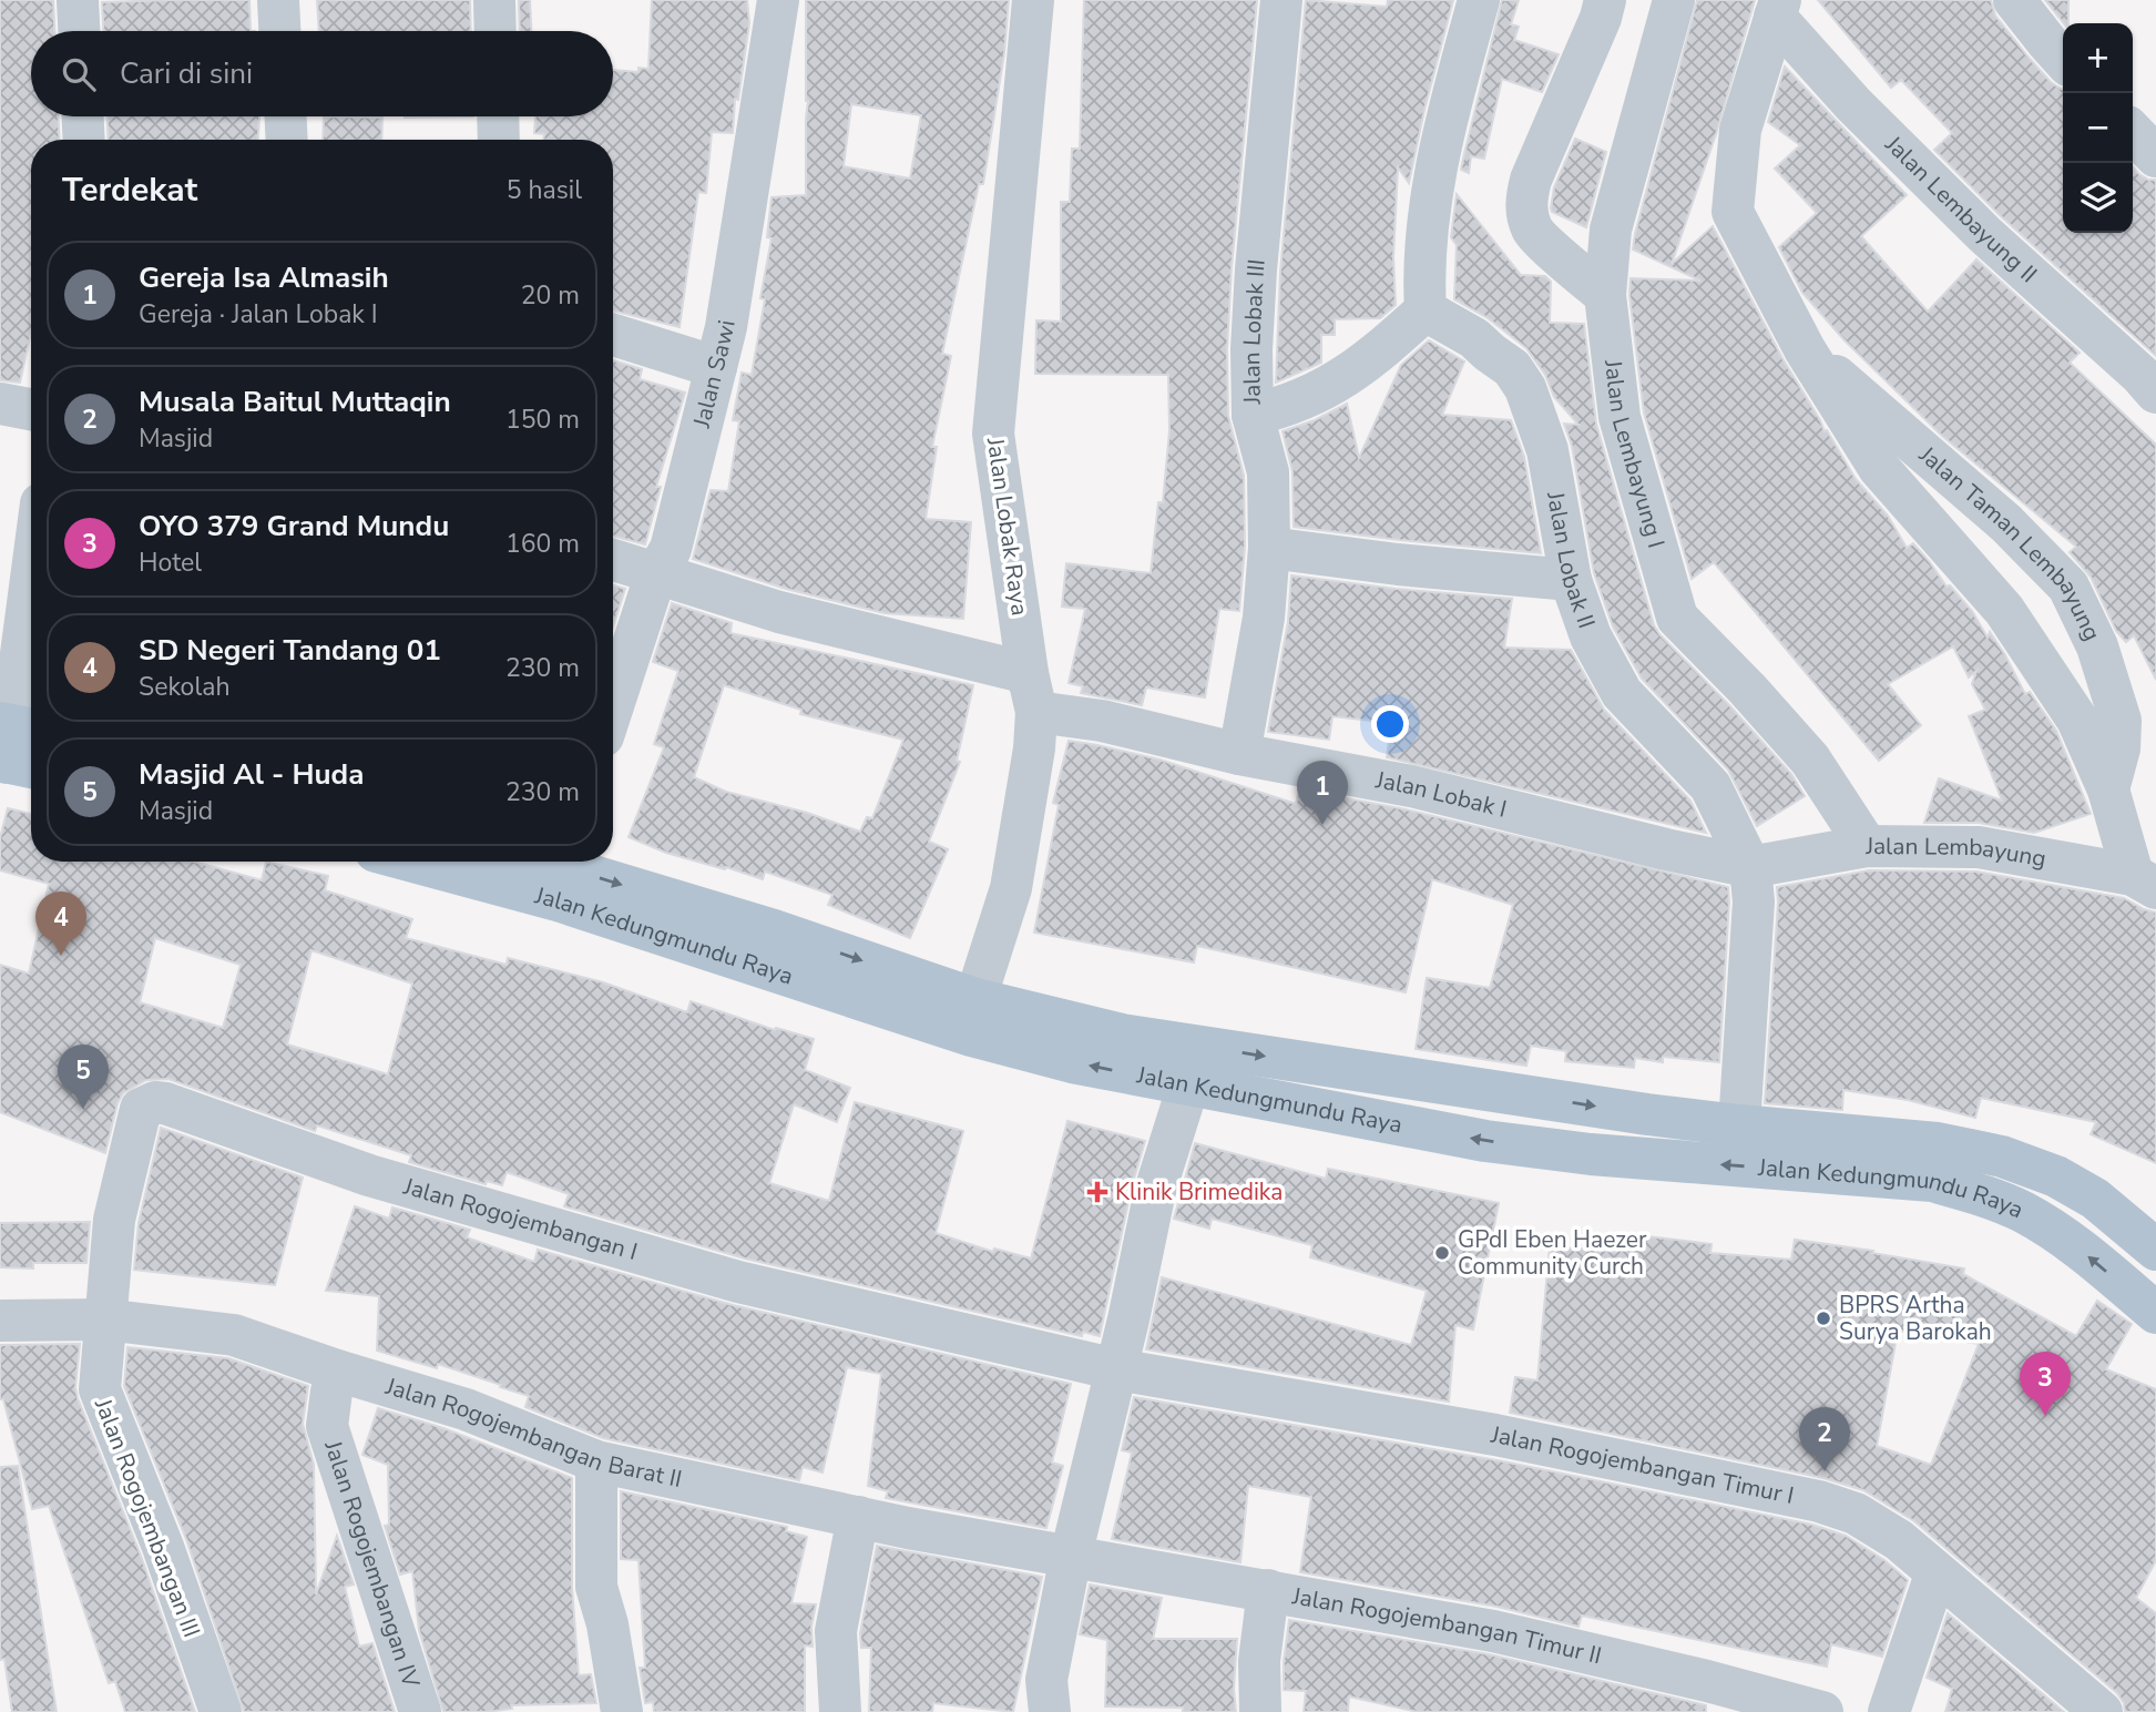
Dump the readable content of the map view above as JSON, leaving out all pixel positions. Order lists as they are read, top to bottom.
{
  "streets": {
    "main road": ["Jalan Kedungmundu Raya"],
    "street": [
      "Jalan Lembayung II",
      "Jalan Lobak III",
      "Jalan Sawi",
      "Jalan Lembayung I",
      "Jalan Lobak Raya",
      "Jalan Taman Lembayung",
      "Jalan Lobak II",
      "Jalan Lobak I",
      "Jalan Lembayung",
      "Jalan Rogojembangan I",
      "Jalan Rogojembangan Barat II",
      "Jalan Rogojembangan Timur I",
      "Jalan Rogojembangan III",
      "Jalan Rogojembangan IV",
      "Jalan Rogojembangan Timur II"
    ]
  },
  "crossings": [
    ["Jalan Lembayung II", "Jalan Taman Lembayung"],
    ["Jalan Lobak III", "Jalan Lobak I"],
    ["Jalan Sawi", "Jalan Lobak I"],
    ["Jalan Lembayung I", "Jalan Lembayung"],
    ["Jalan Lobak Raya", "Jalan Lobak I"],
    ["Jalan Lobak Raya", "Jalan Kedungmundu Raya"],
    ["Jalan Taman Lembayung", "Jalan Lembayung"],
    ["Jalan Lobak II", "Jalan Lobak I"],
    ["Jalan Lobak II", "Jalan Lembayung"],
    ["Jalan Lobak II", "Jalan Kedungmundu Raya"],
    ["Jalan Lobak I", "Jalan Lembayung"],
    ["Jalan Rogojembangan I", "Jalan Rogojembangan Barat II"],
    ["Jalan Rogojembangan I", "Jalan Rogojembangan Timur I"],
    ["Jalan Rogojembangan I", "Jalan Rogojembangan III"],
    ["Jalan Rogojembangan Barat II", "Jalan Rogojembangan III"],
    ["Jalan Rogojembangan Barat II", "Jalan Rogojembangan IV"],
    ["Jalan Rogojembangan Barat II", "Jalan Rogojembangan Timur II"]
  ],
  "places": {
    "health": ["Klinik Brimedika"],
    "other": ["GPdI Eben Haezer Community Curch", "BPRS Artha Surya Barokah"]
  },
  "page": {
    "map_buttons": ["+", "−"],
    "search": "Cari di sini",
    "heading": ["Terdekat", "5 hasil"],
    "list": [
      {
        "mark": "1",
        "name": "Gereja Isa Almasih",
        "note": "Gereja · Jalan Lobak I",
        "value": "20 m"
      },
      {
        "mark": "2",
        "name": "Musala Baitul Muttaqin",
        "note": "Masjid",
        "value": "150 m"
      },
      {
        "mark": "3",
        "name": "OYO 379 Grand Mundu",
        "note": "Hotel",
        "value": "160 m"
      },
      {
        "mark": "4",
        "name": "SD Negeri Tandang 01",
        "note": "Sekolah",
        "value": "230 m"
      },
      {
        "mark": "5",
        "name": "Masjid Al - Huda",
        "note": "Masjid",
        "value": "230 m"
      }
    ],
    "pins": [
      "1",
      "4",
      "5",
      "3",
      "2"
    ]
  }
}
